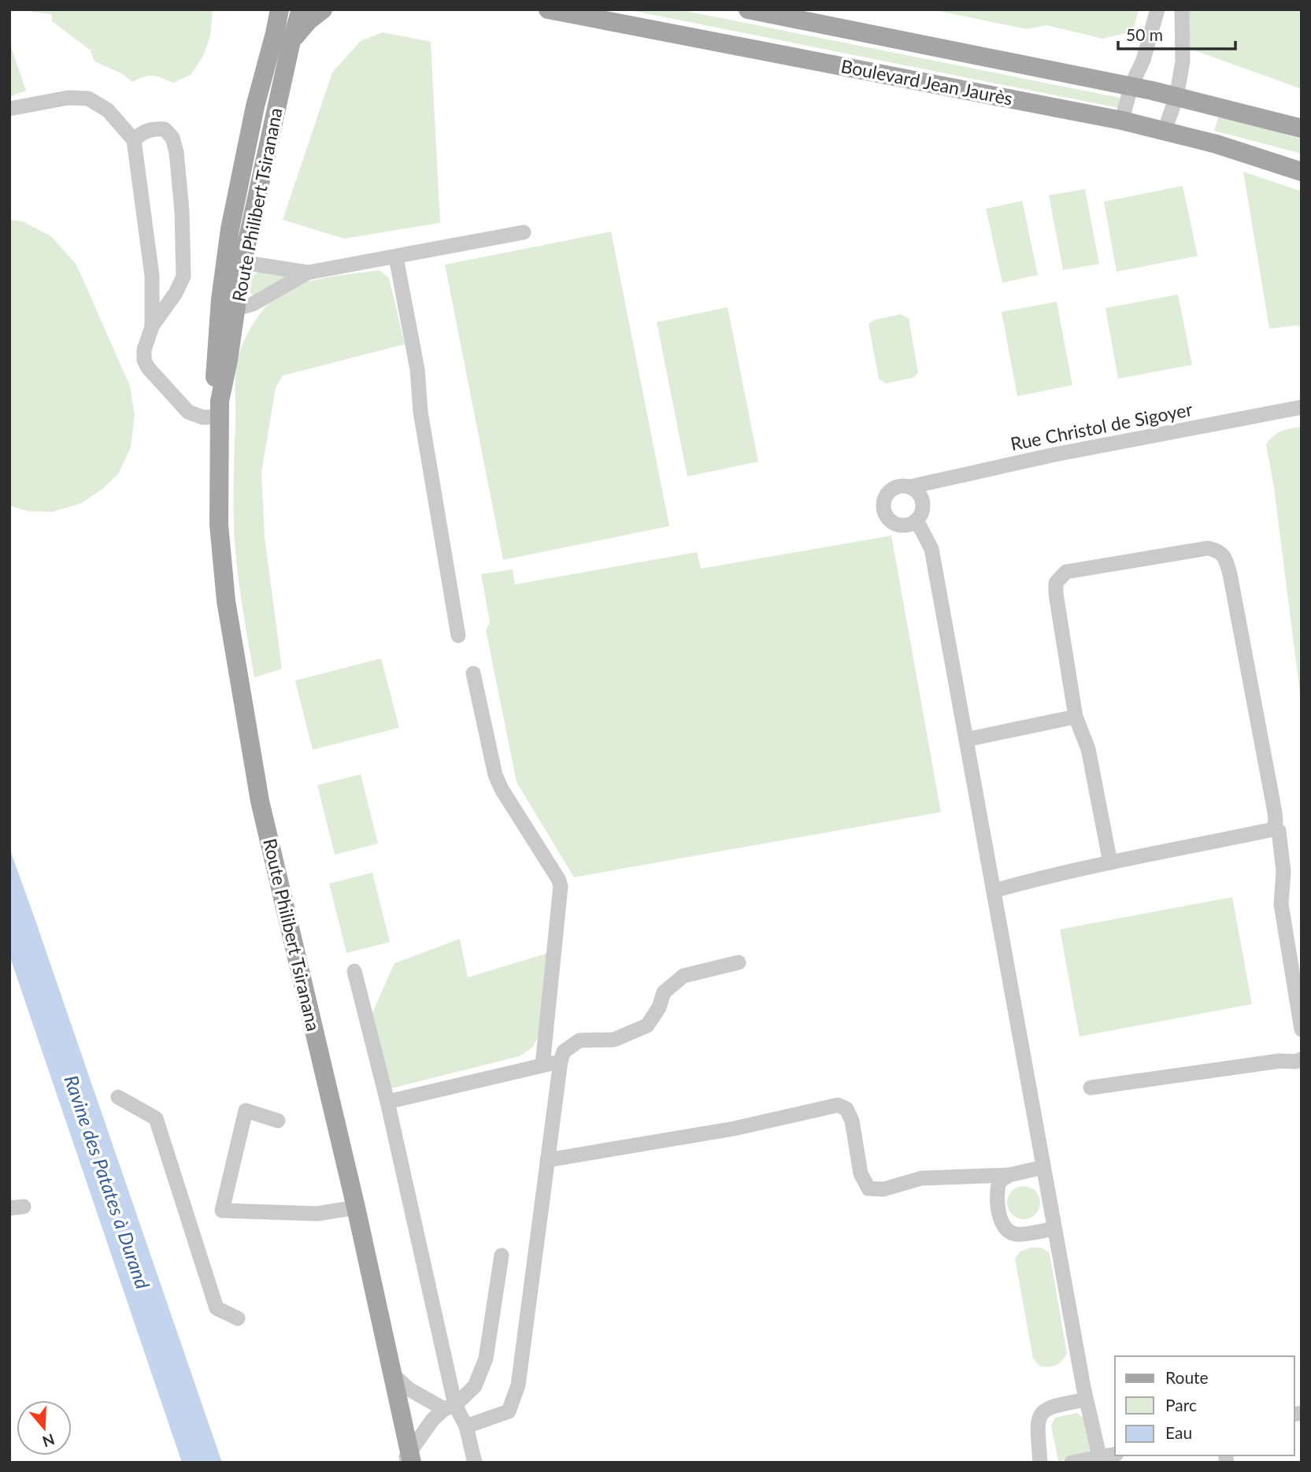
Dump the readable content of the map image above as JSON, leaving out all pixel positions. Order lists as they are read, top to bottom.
{
  "streets": {
    "main road": ["Boulevard Jean Jaurès", "Route Philibert Tsiranana"],
    "street": ["Rue Christol de Sigoyer"]
  },
  "water": ["Ravine des Patates à Durand"],
  "legend": ["Route", "Parc", "Eau"],
  "scale_bar": "50 m",
  "north": "bottom"
}
